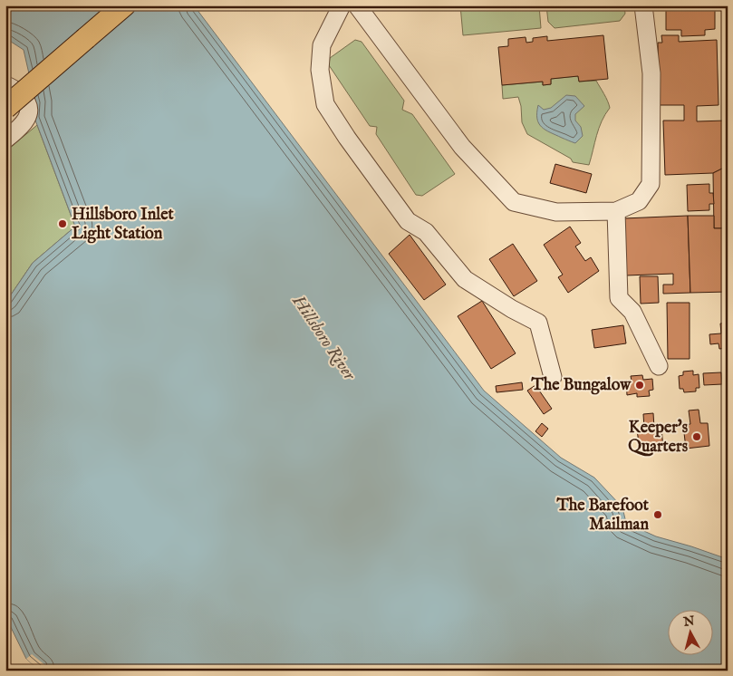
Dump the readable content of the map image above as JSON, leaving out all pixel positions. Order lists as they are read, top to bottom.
{
  "water": ["Hillsboro River"],
  "places": [
    "Hillsboro Inlet Light Station",
    "The Bungalow",
    "Keeper's Quarters",
    "The Barefoot Mailman"
  ],
  "north": "top"
}
